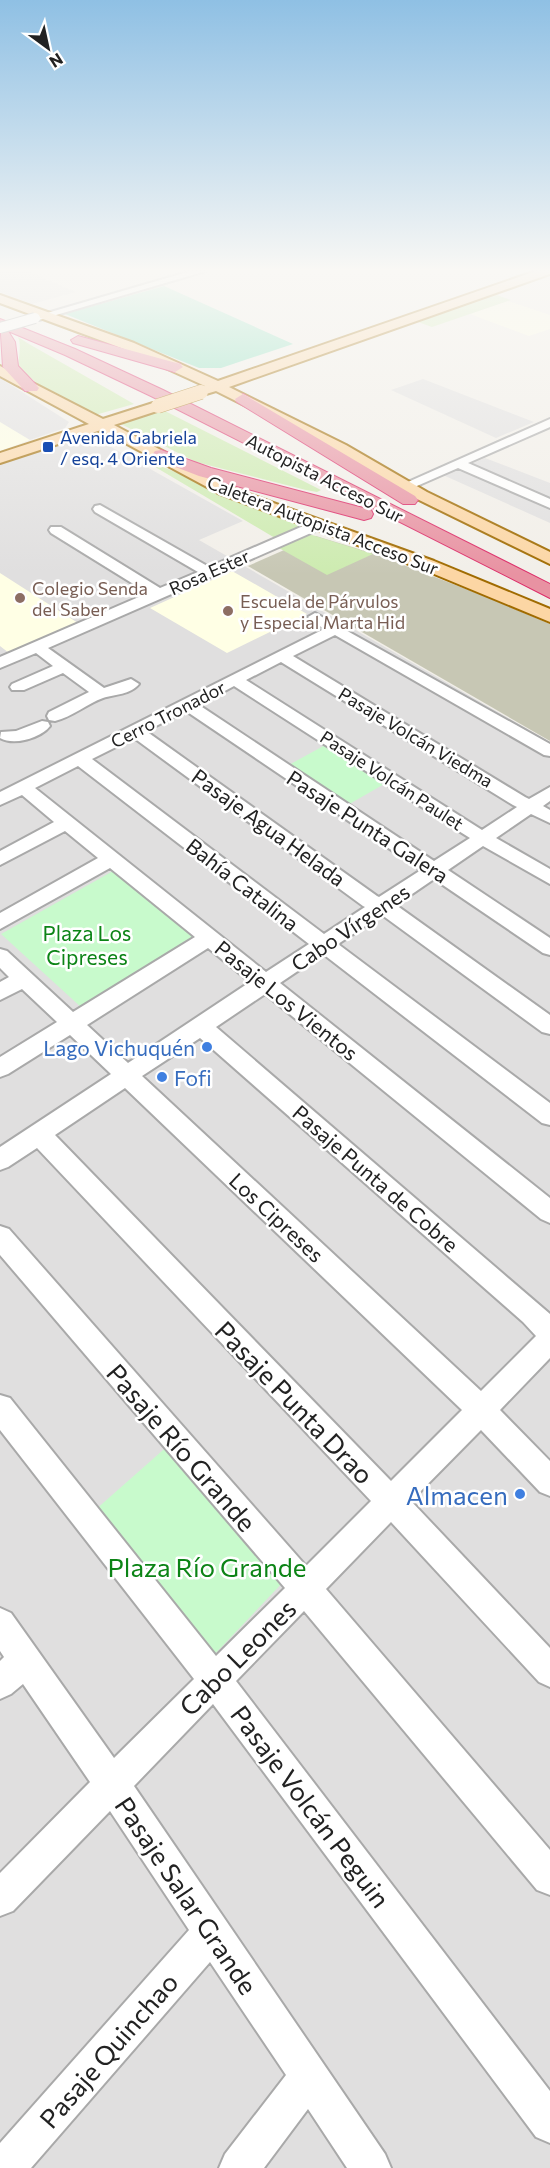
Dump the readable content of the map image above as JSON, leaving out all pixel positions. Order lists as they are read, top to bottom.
{
  "streets": {
    "highway": ["Autopista Acceso Sur"],
    "main road": ["Caletera Autopista Acceso Sur"],
    "street": [
      "Rosa Ester",
      "Cerro Tronador",
      "Pasaje Volcán Viedma",
      "Pasaje Volcán Paulet",
      "Pasaje Punta Galera",
      "Pasaje Agua Helada",
      "Bahía Catalina",
      "Cabo Vírgenes",
      "Pasaje Los Vientos",
      "Pasaje Punta de Cobre",
      "Los Cipreses",
      "Pasaje Punta Drao",
      "Pasaje Río Grande",
      "Cabo Leones",
      "Pasaje Volcán Peguin",
      "Pasaje Salar Grande",
      "Pasaje Quinchao"
    ]
  },
  "crossings": [
    ["Caletera Autopista Acceso Sur", "Rosa Ester"],
    ["Cerro Tronador", "Pasaje Volcán Viedma"],
    ["Cerro Tronador", "Pasaje Volcán Paulet"],
    ["Cerro Tronador", "Pasaje Punta Galera"],
    ["Cerro Tronador", "Pasaje Agua Helada"],
    ["Cerro Tronador", "Bahía Catalina"],
    ["Cerro Tronador", "Pasaje Los Vientos"],
    ["Pasaje Volcán Viedma", "Cabo Vírgenes"],
    ["Pasaje Volcán Paulet", "Cabo Vírgenes"],
    ["Pasaje Punta Galera", "Cabo Vírgenes"],
    ["Pasaje Agua Helada", "Cabo Vírgenes"],
    ["Bahía Catalina", "Cabo Vírgenes"],
    ["Cabo Vírgenes", "Pasaje Los Vientos"],
    ["Cabo Vírgenes", "Pasaje Punta de Cobre"],
    ["Cabo Vírgenes", "Los Cipreses"],
    ["Cabo Vírgenes", "Pasaje Punta Drao"],
    ["Los Cipreses", "Cabo Leones"],
    ["Pasaje Punta Drao", "Cabo Leones"],
    ["Pasaje Río Grande", "Cabo Leones"],
    ["Cabo Leones", "Pasaje Volcán Peguin"],
    ["Cabo Leones", "Pasaje Salar Grande"],
    ["Pasaje Salar Grande", "Pasaje Quinchao"]
  ],
  "parks": ["Plaza Los Cipreses", "Plaza Río Grande"],
  "places": {
    "transit": ["Avenida Gabriela / esq. 4 Oriente"],
    "other": [
      "Colegio Senda del Saber",
      "Escuela de Párvulos y Especial Marta Hid",
      "Lago Vichuquén",
      "Fofi",
      "Almacen"
    ]
  },
  "north": "bottom right"
}
